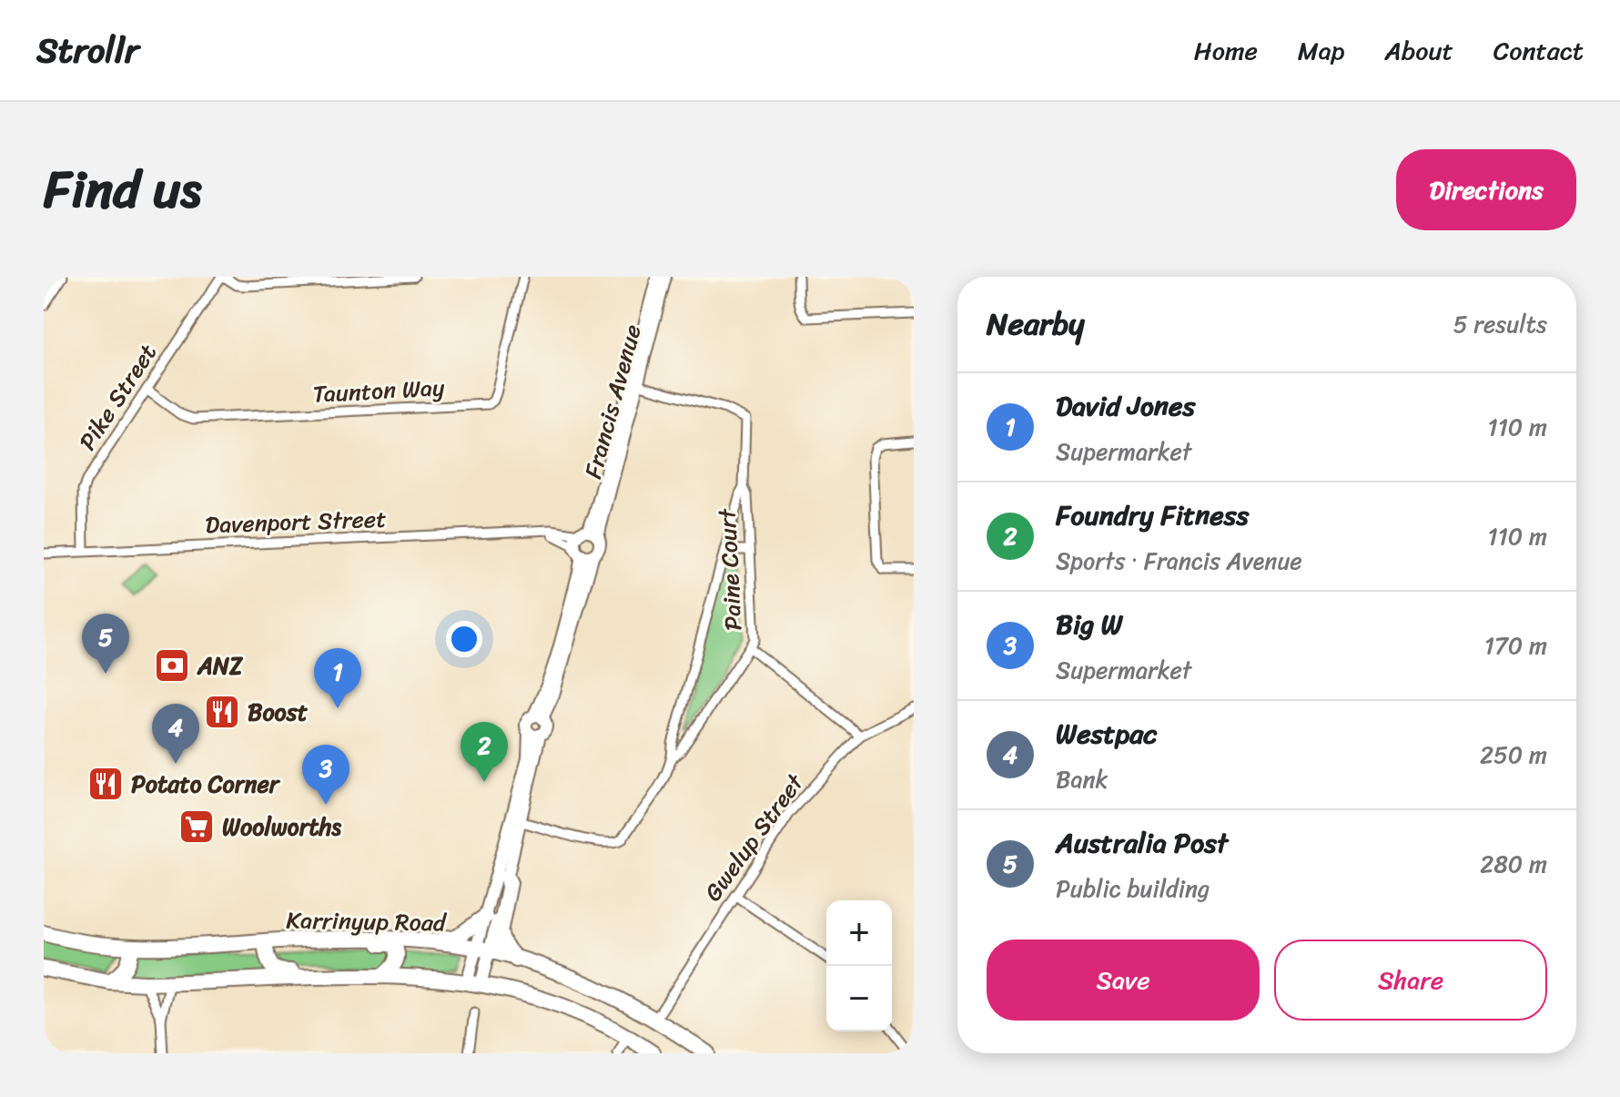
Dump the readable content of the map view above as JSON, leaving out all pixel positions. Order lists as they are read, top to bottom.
{
  "streets": {
    "highway": ["Karrinyup Road"],
    "street": [
      "Taunton Way",
      "Pike Street",
      "Francis Avenue",
      "Davenport Street",
      "Paine Court",
      "Gwelup Street"
    ]
  },
  "crossings": [
    ["Taunton Way", "Pike Street"],
    ["Pike Street", "Davenport Street"],
    ["Francis Avenue", "Davenport Street"],
    ["Francis Avenue", "Paine Court"],
    ["Gwelup Street", "Karrinyup Road"]
  ],
  "places": {
    "bank": ["ANZ"],
    "restaurant": ["Boost", "Potato Corner"],
    "supermarket": ["Woolworths"]
  },
  "page": {
    "header": "Strollr",
    "nav": [
      "Home",
      "Map",
      "About",
      "Contact"
    ],
    "title": "Find us",
    "buttons": [
      "Directions",
      ["Save", "Share"]
    ],
    "heading": ["Nearby", "5 results"],
    "list": [
      {
        "mark": "1",
        "name": "David Jones",
        "note": "Supermarket",
        "value": "110 m"
      },
      {
        "mark": "2",
        "name": "Foundry Fitness",
        "note": "Sports · Francis Avenue",
        "value": "110 m"
      },
      {
        "mark": "3",
        "name": "Big W",
        "note": "Supermarket",
        "value": "170 m"
      },
      {
        "mark": "4",
        "name": "Westpac",
        "note": "Bank",
        "value": "250 m"
      },
      {
        "mark": "5",
        "name": "Australia Post",
        "note": "Public building",
        "value": "280 m"
      }
    ],
    "pins": [
      "5",
      "1",
      "4",
      "2",
      "3"
    ],
    "map_buttons": ["+", "−"]
  }
}
